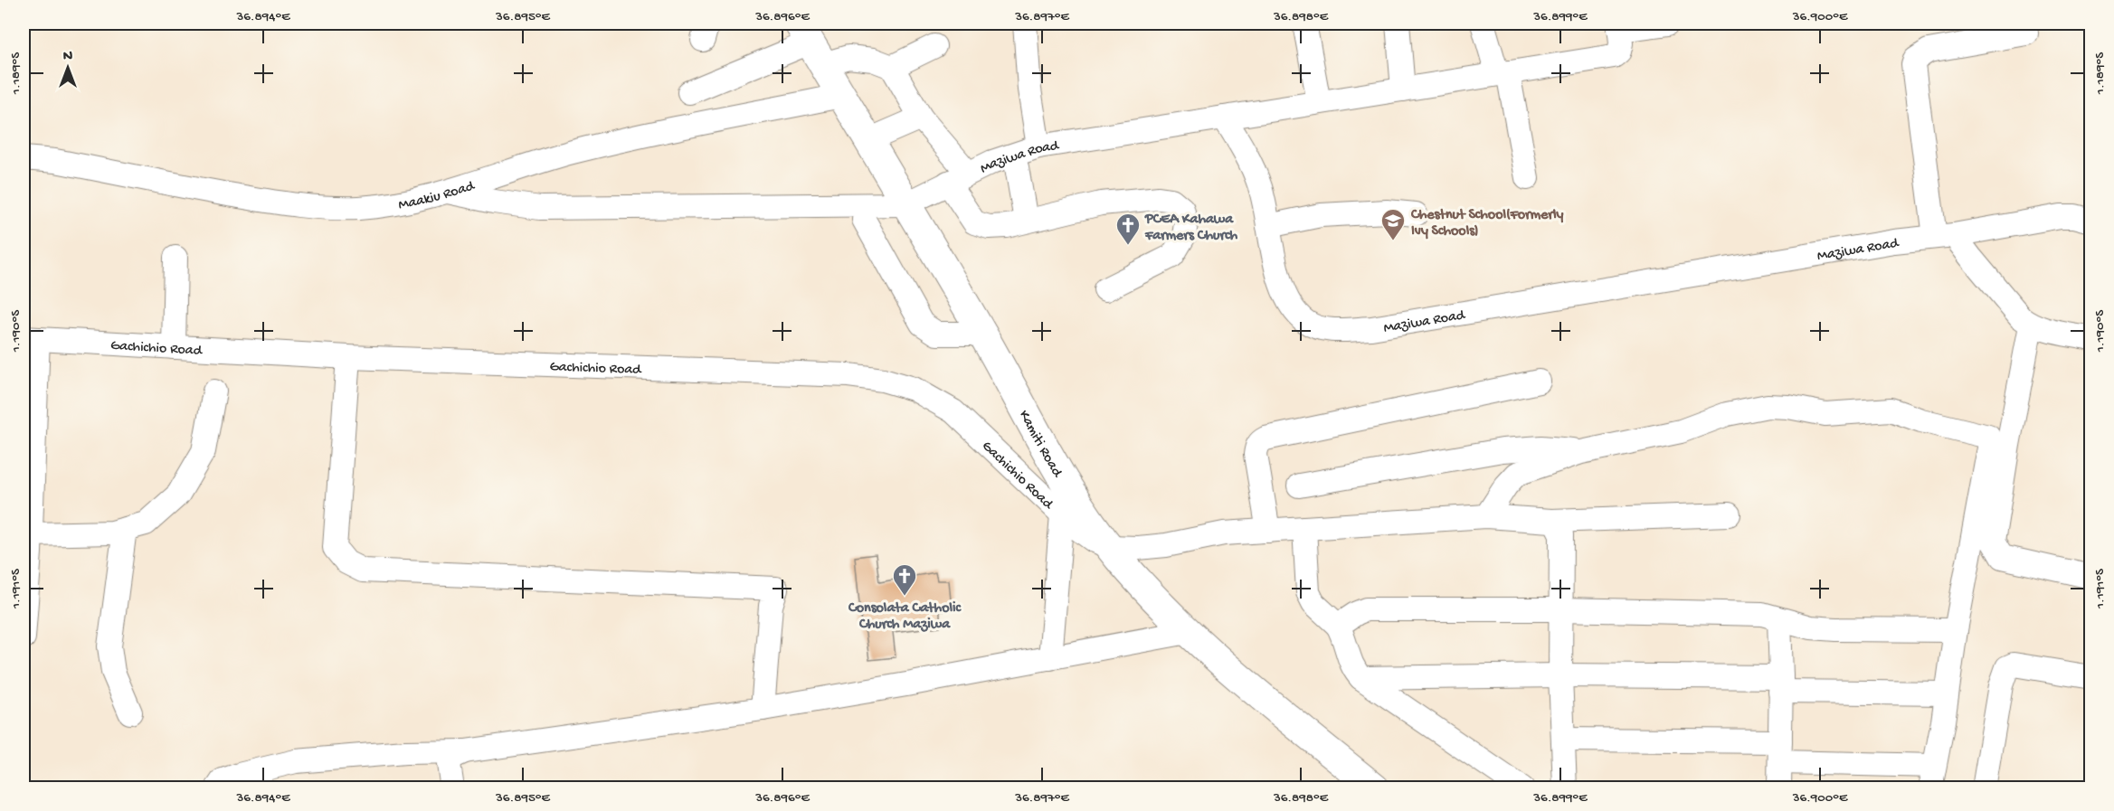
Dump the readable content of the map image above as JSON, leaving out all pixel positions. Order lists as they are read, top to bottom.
{
  "streets": {
    "main road": ["Kamiti Road"],
    "street": ["Maziwa Road", "Maakiu Road", "Gachichio Road"]
  },
  "crossings": [
    ["Maziwa Road", "Kamiti Road"],
    ["Maakiu Road", "Kamiti Road"],
    ["Gachichio Road", "Kamiti Road"]
  ],
  "places": {
    "school or university": ["Chestnut School(Formerly Ivy Schools)"],
    "church": ["PCEA Kahawa Farmers Church", "Consolata Catholic Church Maziwa"]
  },
  "north": "top",
  "coordinates": [
    "36.894°E",
    "36.895°E",
    "36.896°E",
    "36.897°E",
    "36.898°E",
    "36.899°E",
    "36.900°E",
    "1.189°S",
    "1.190°S",
    "1.191°S"
  ]
}
